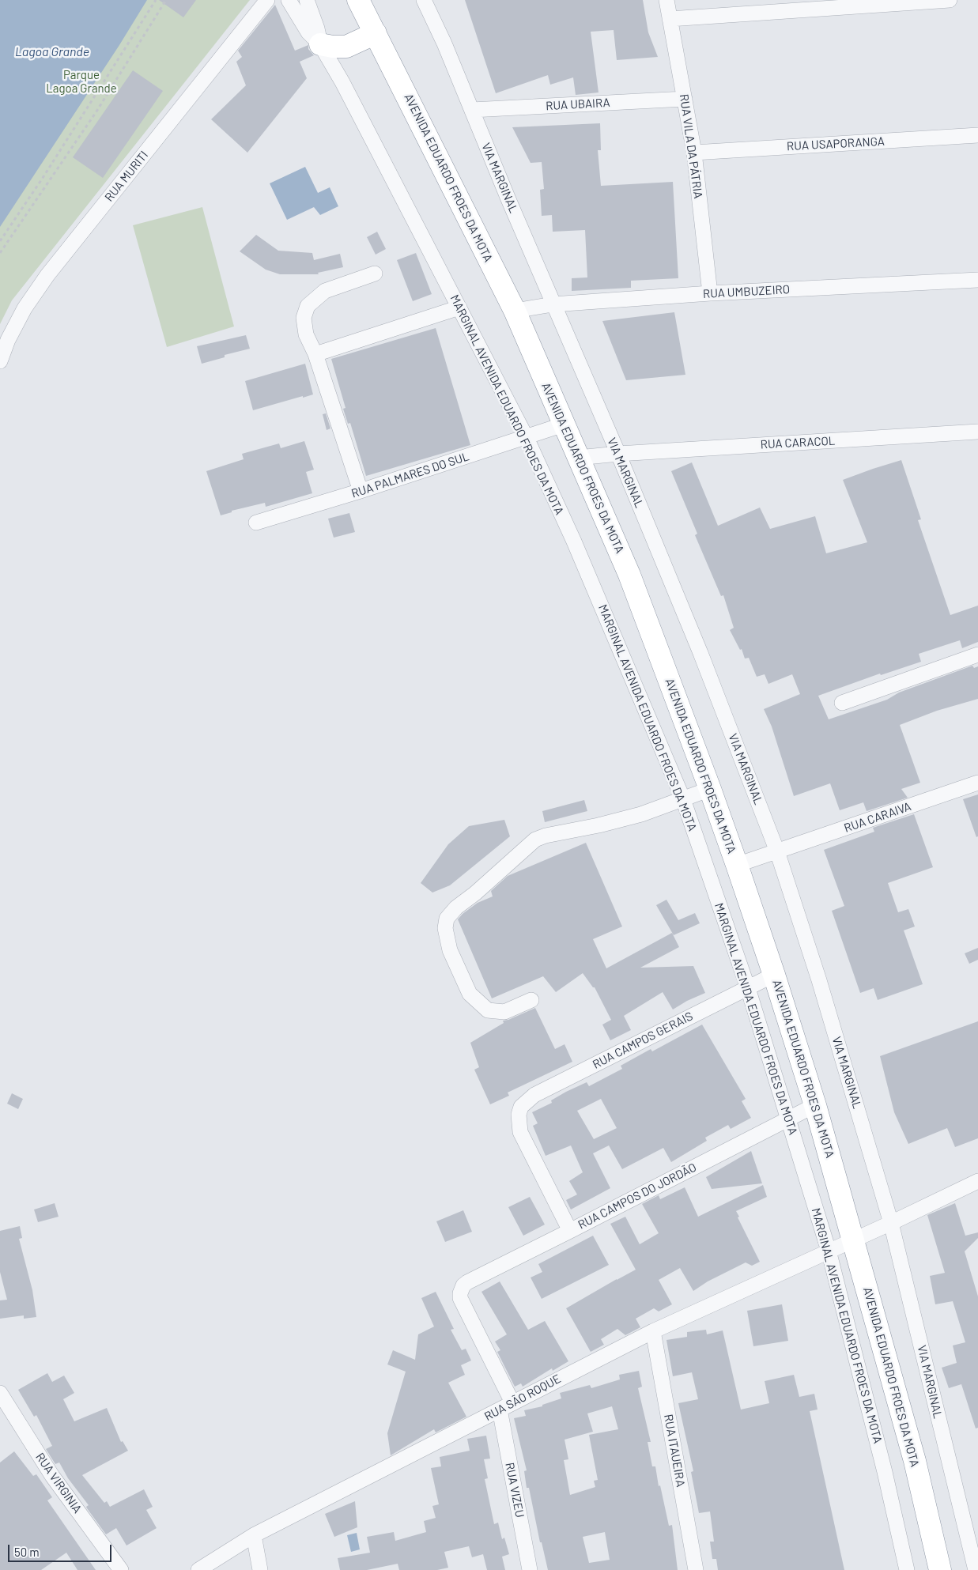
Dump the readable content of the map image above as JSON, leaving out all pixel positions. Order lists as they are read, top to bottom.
{
  "streets": {
    "highway": ["AVENIDA EDUARDO FROES DA MOTA"],
    "street": [
      "RUA UBAIRA",
      "RUA USAPORANGA",
      "RUA VILA DA PÁTRIA",
      "RUA MURITI",
      "VIA MARGINAL",
      "RUA UMBUZEIRO",
      "MARGINAL AVENIDA EDUARDO FROES DA MOTA",
      "RUA CARACOL",
      "RUA PALMARES DO SUL",
      "RUA CARAIVA",
      "RUA CAMPOS GERAIS",
      "RUA CAMPOS DO JORDÃO",
      "RUA SÃO ROQUE",
      "RUA ITAUEIRA",
      "RUA VIRGINIA",
      "RUA VIZEU"
    ]
  },
  "crossings": [
    ["RUA UBAIRA", "RUA VILA DA PÁTRIA"],
    ["RUA UBAIRA", "VIA MARGINAL"],
    ["RUA USAPORANGA", "RUA VILA DA PÁTRIA"],
    ["RUA VILA DA PÁTRIA", "RUA UMBUZEIRO"],
    ["AVENIDA EDUARDO FROES DA MOTA", "RUA UMBUZEIRO"],
    ["AVENIDA EDUARDO FROES DA MOTA", "RUA CARACOL"],
    ["AVENIDA EDUARDO FROES DA MOTA", "RUA PALMARES DO SUL"],
    ["AVENIDA EDUARDO FROES DA MOTA", "RUA CARAIVA"],
    ["AVENIDA EDUARDO FROES DA MOTA", "RUA CAMPOS GERAIS"],
    ["AVENIDA EDUARDO FROES DA MOTA", "RUA CAMPOS DO JORDÃO"],
    ["AVENIDA EDUARDO FROES DA MOTA", "RUA SÃO ROQUE"],
    ["VIA MARGINAL", "RUA UMBUZEIRO"],
    ["VIA MARGINAL", "RUA CARACOL"],
    ["VIA MARGINAL", "RUA CARAIVA"],
    ["VIA MARGINAL", "RUA SÃO ROQUE"],
    ["MARGINAL AVENIDA EDUARDO FROES DA MOTA", "RUA PALMARES DO SUL"],
    ["MARGINAL AVENIDA EDUARDO FROES DA MOTA", "RUA CAMPOS GERAIS"],
    ["MARGINAL AVENIDA EDUARDO FROES DA MOTA", "RUA CAMPOS DO JORDÃO"],
    ["MARGINAL AVENIDA EDUARDO FROES DA MOTA", "RUA SÃO ROQUE"],
    ["RUA CAMPOS GERAIS", "RUA CAMPOS DO JORDÃO"],
    ["RUA CAMPOS DO JORDÃO", "RUA VIZEU"],
    ["RUA SÃO ROQUE", "RUA ITAUEIRA"],
    ["RUA SÃO ROQUE", "RUA VIZEU"]
  ],
  "water": ["Lagoa Grande"],
  "parks": ["Parque Lagoa Grande"],
  "scale_bar": "50 m"
}
